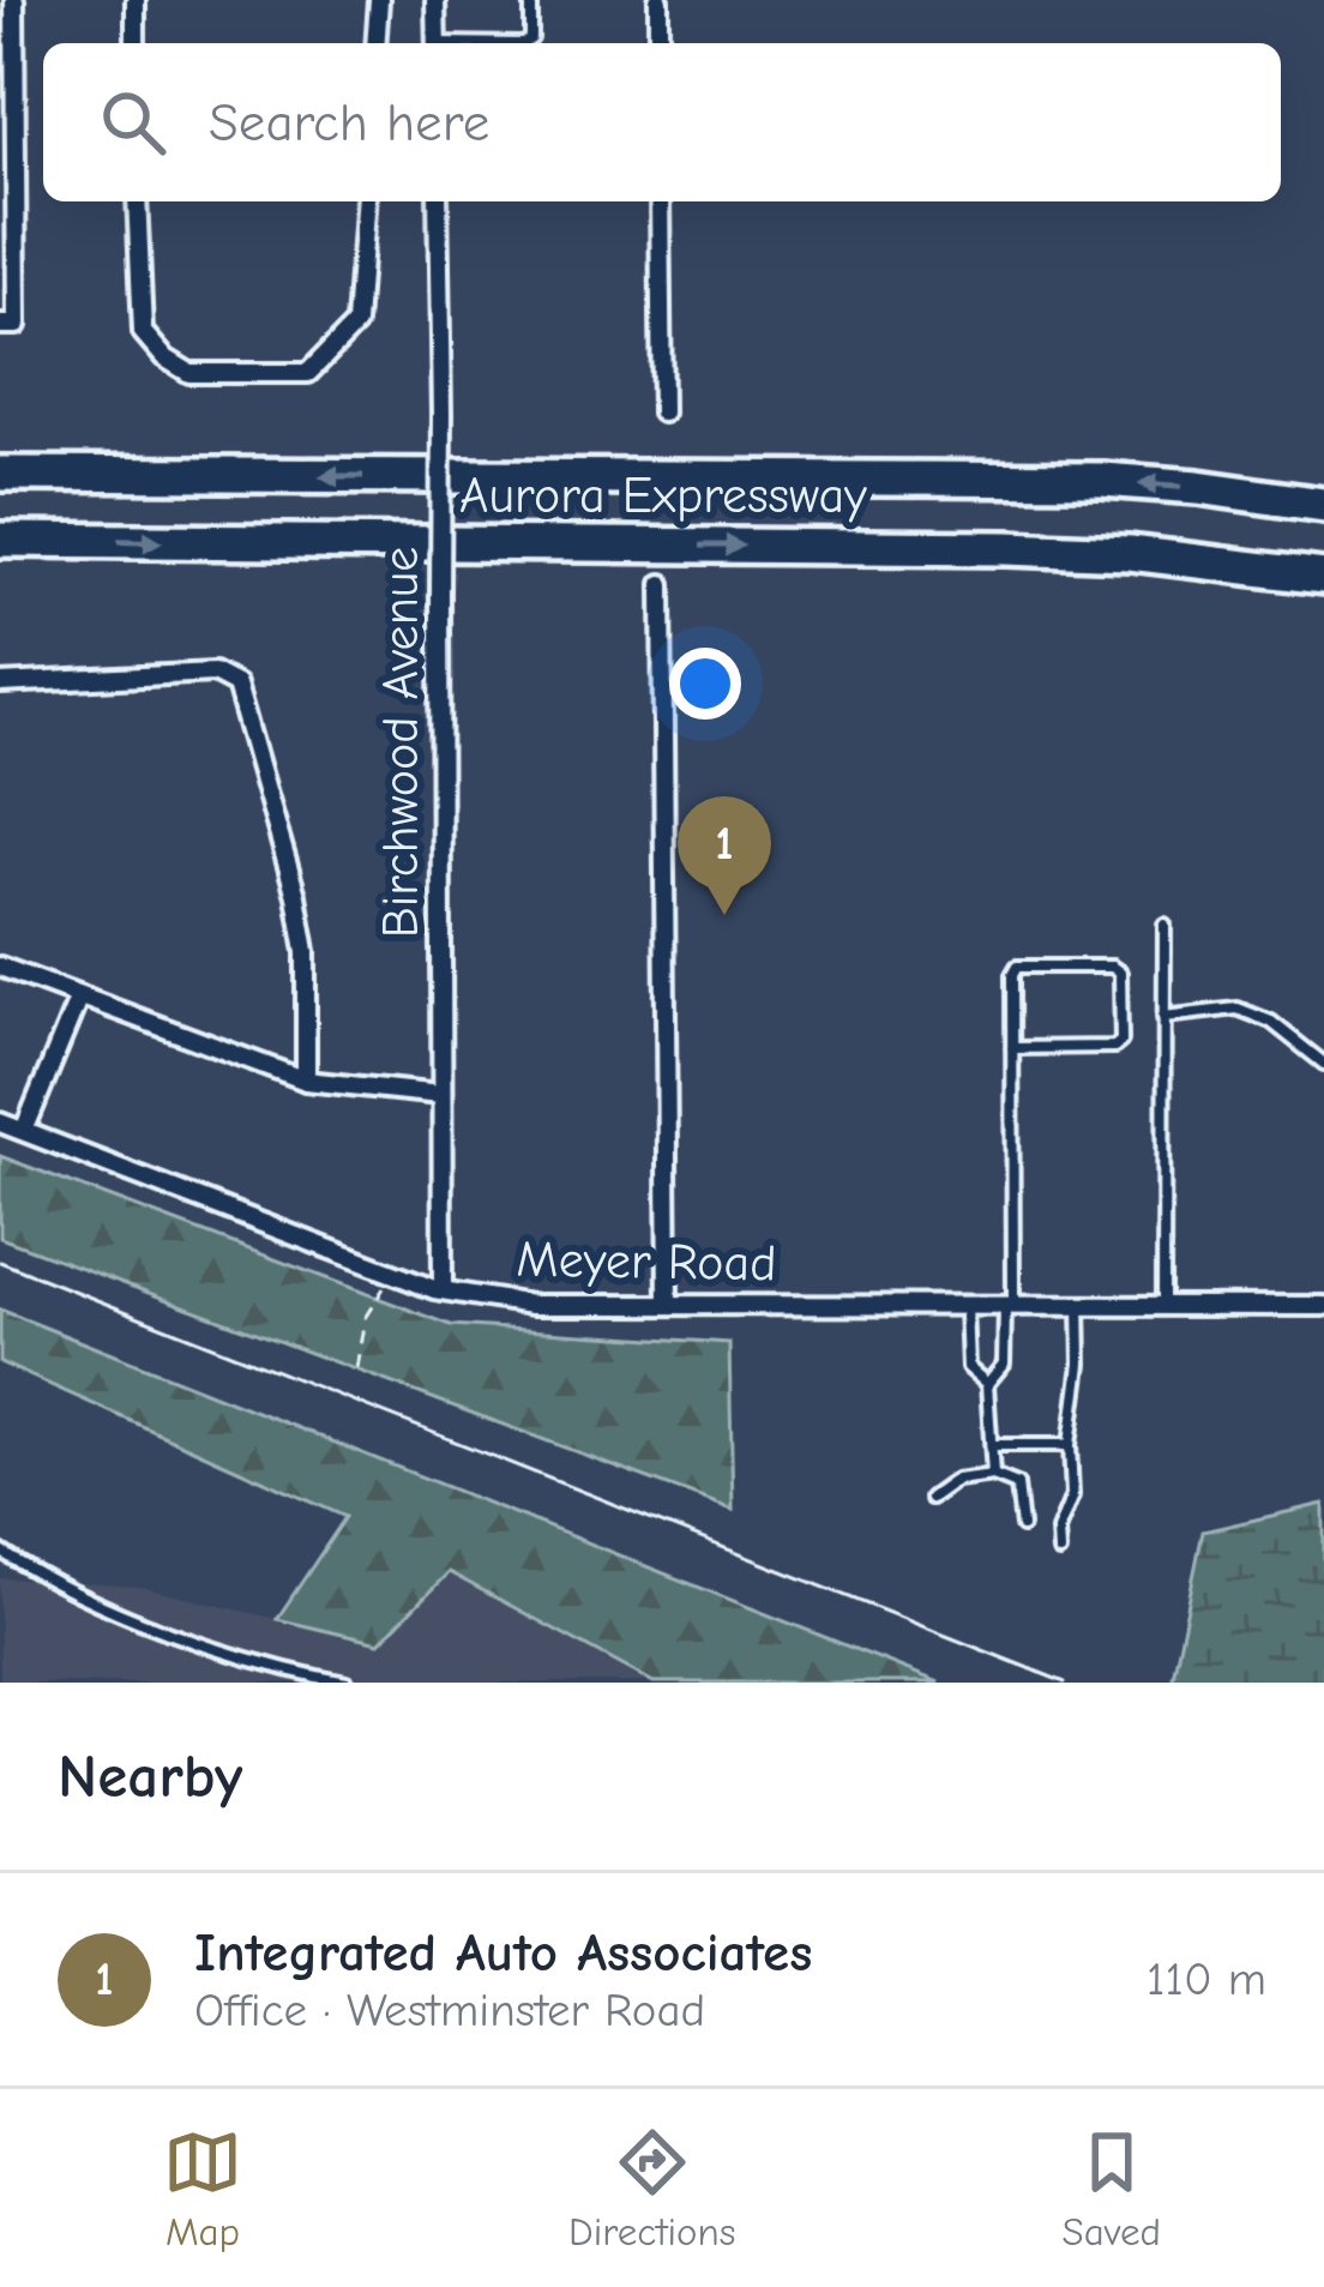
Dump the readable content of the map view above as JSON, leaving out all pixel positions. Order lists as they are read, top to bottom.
{
  "streets": {
    "highway": ["Aurora Expressway"],
    "street": ["Birchwood Avenue", "Meyer Road"]
  },
  "crossings": [
    ["Birchwood Avenue", "Meyer Road"]
  ],
  "page": {
    "search": "Search here",
    "pins": "1",
    "heading": "Nearby",
    "list": [
      {
        "mark": "1",
        "name": "Integrated Auto Associates",
        "note": "Office · Westminster Road",
        "value": "110 m"
      }
    ],
    "nav": ["Map", "Directions", "Saved"]
  }
}
